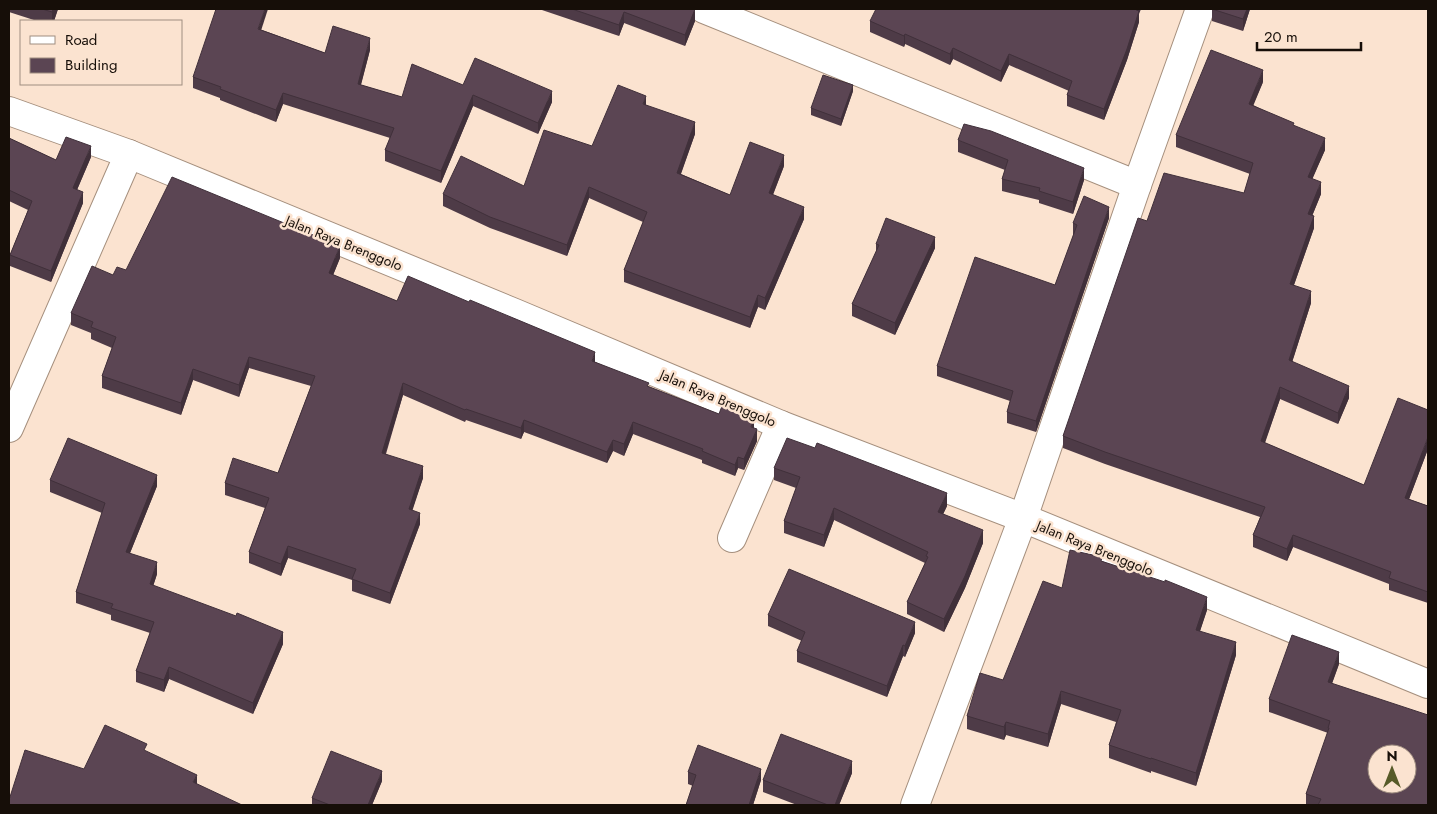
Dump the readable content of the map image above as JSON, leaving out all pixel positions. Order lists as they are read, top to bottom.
{
  "streets": {
    "street": ["Jalan Raya Brenggolo"]
  },
  "legend": ["Road", "Building"],
  "scale_bar": "20 m",
  "north": "top"
}
